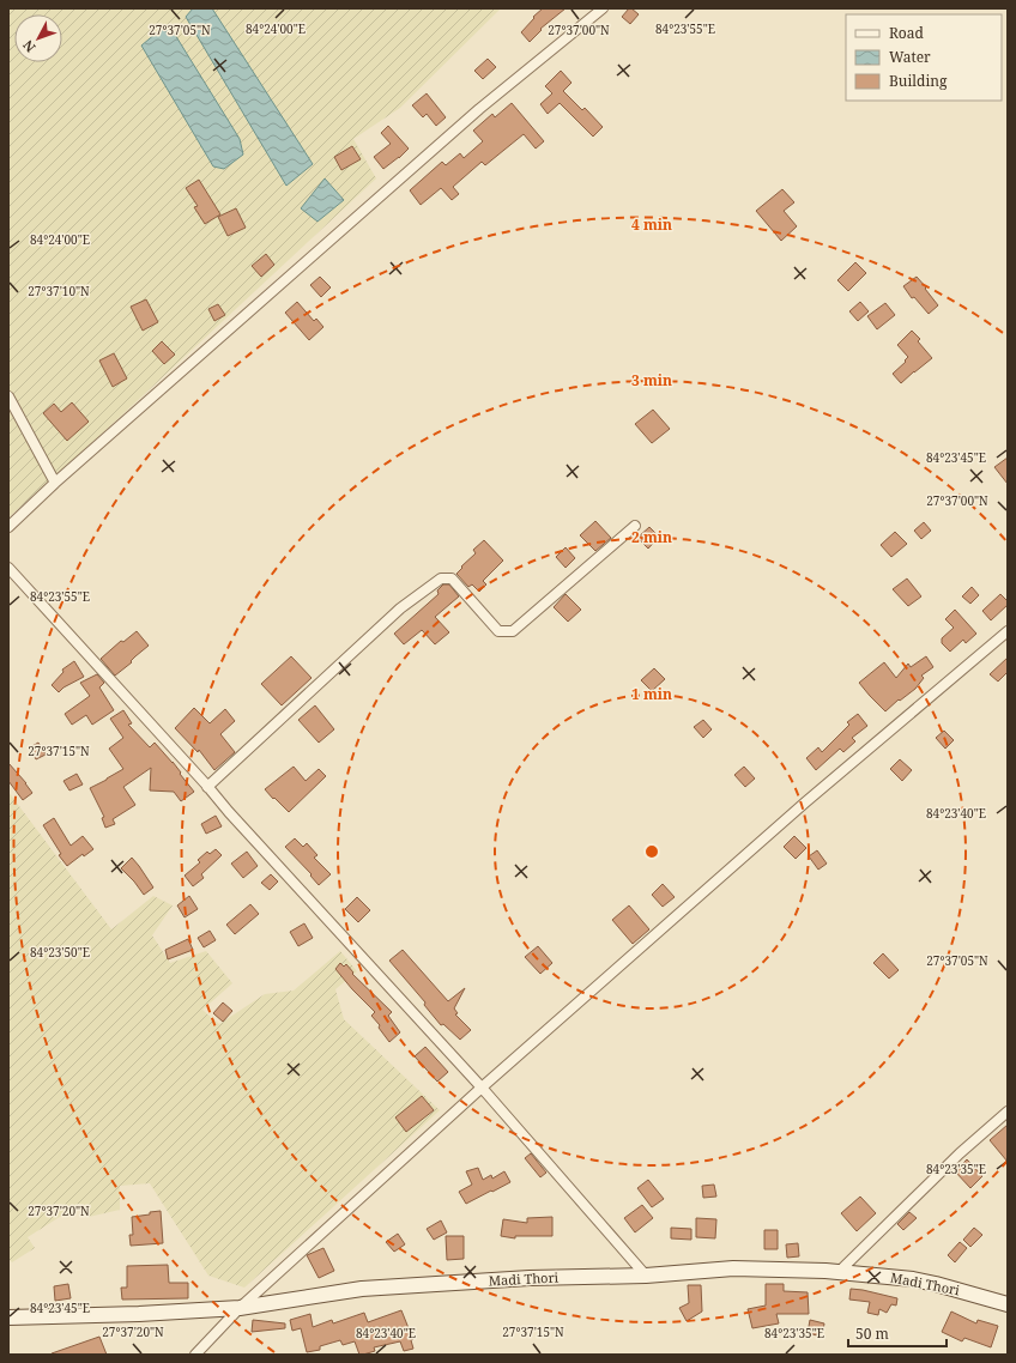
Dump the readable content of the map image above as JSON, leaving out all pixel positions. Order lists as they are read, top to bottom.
{
  "streets": {
    "main road": ["Madi Thori"]
  },
  "legend": ["Road", "Water", "Building"],
  "scale_bar": "50 m",
  "north": "bottom left",
  "coordinates": [
    "84°24'00\"E",
    "84°23'55\"E",
    "27°37'05\"N",
    "27°37'00\"N",
    "27°37'10\"N",
    "84°23'45\"E",
    "27°37'15\"N",
    "84°23'40\"E",
    "84°23'50\"E",
    "84°23'35\"E",
    "27°37'20\"N"
  ],
  "rings": [
    "4 min",
    "3 min",
    "2 min",
    "1 min"
  ]
}
